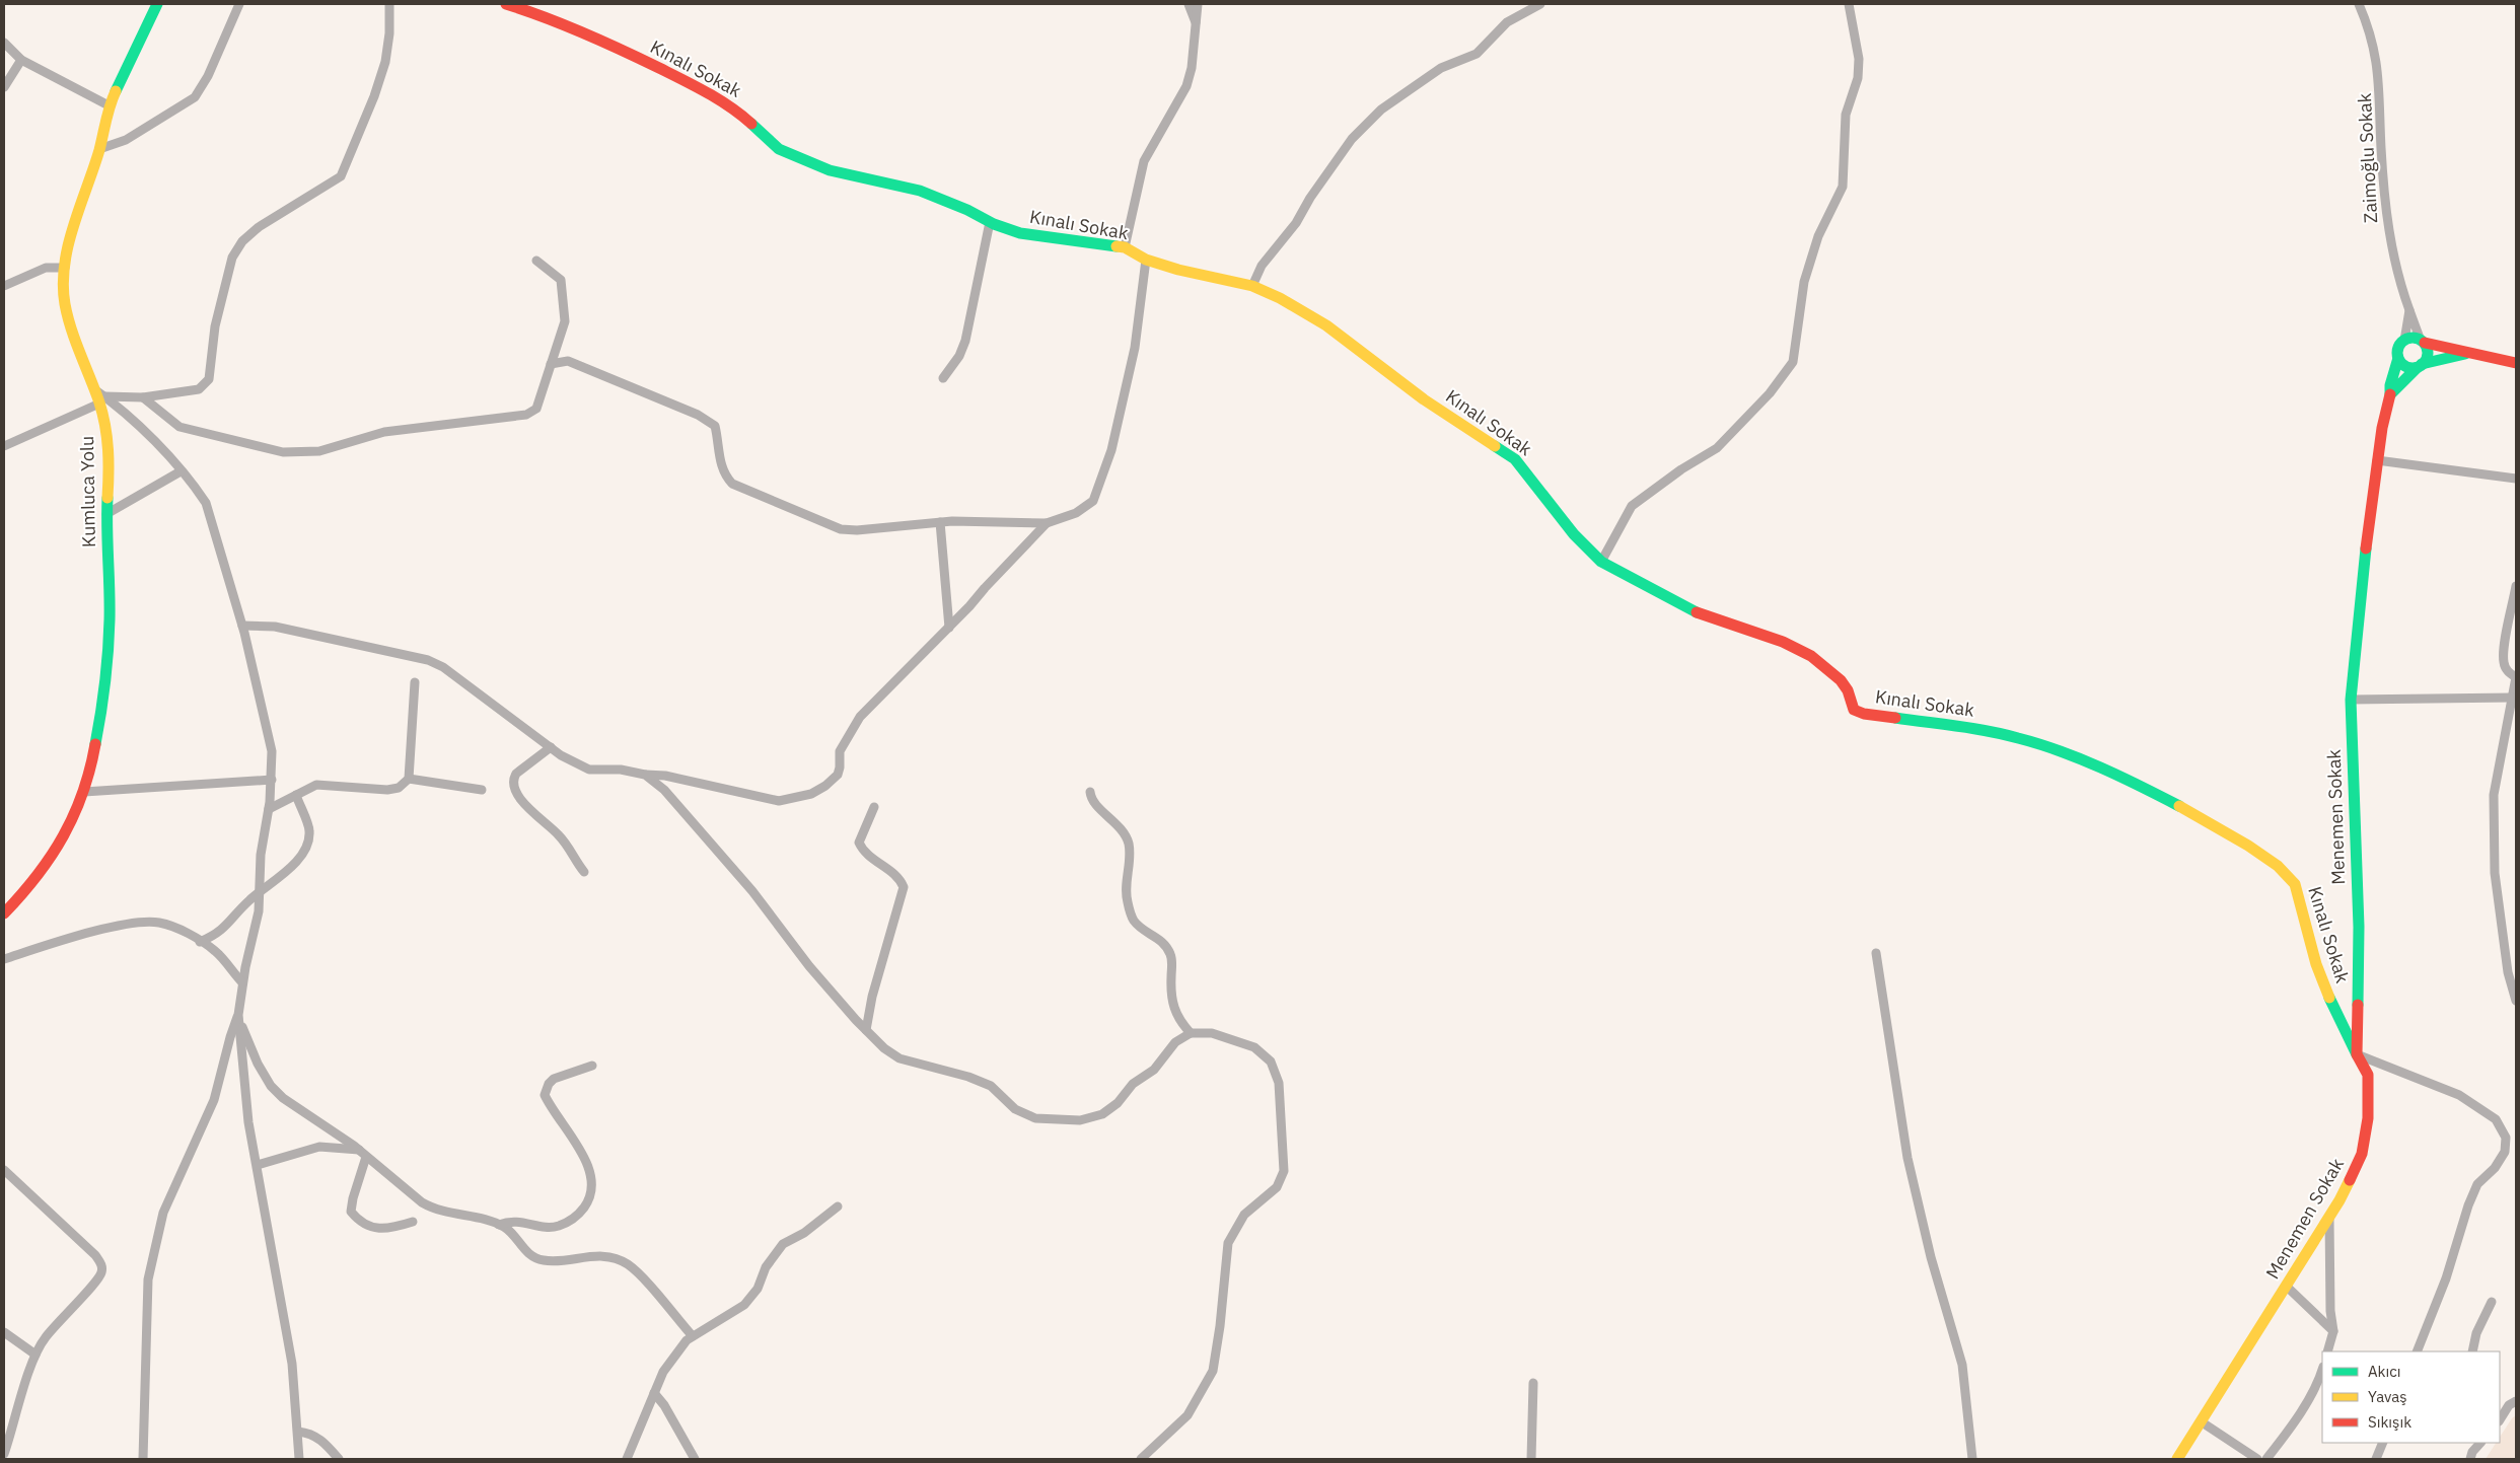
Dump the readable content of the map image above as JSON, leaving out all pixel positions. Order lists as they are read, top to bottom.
{
  "streets": {
    "street": [
      "Kınalı Sokak",
      "Zaimoğlu Sokak",
      "Kumluca Yolu",
      "Menemen Sokak"
    ]
  },
  "crossings": [
    ["Kınalı Sokak", "Menemen Sokak"],
    ["Zaimoğlu Sokak", "Menemen Sokak"]
  ],
  "legend": ["Akıcı", "Yavaş", "Sıkışık"]
}
